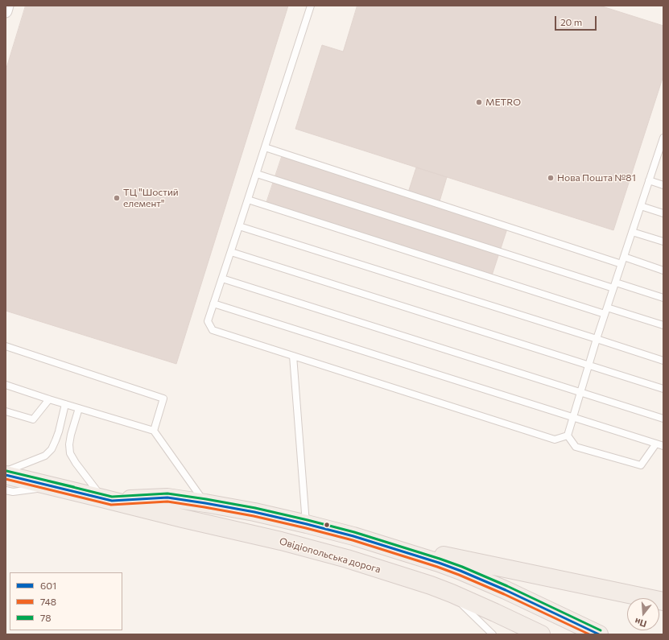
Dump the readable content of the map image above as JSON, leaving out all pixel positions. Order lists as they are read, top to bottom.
{
  "streets": {
    "main road": ["Овідіопольська дорога"]
  },
  "places": ["METRO", "Нова Пошта №81", "ТЦ \"Шостий елемент\""],
  "lines": ["transit line 78", "transit line 601", "transit line 748"],
  "legend": ["601", "748", "78"],
  "scale_bar": "20 m",
  "north": "bottom"
}
